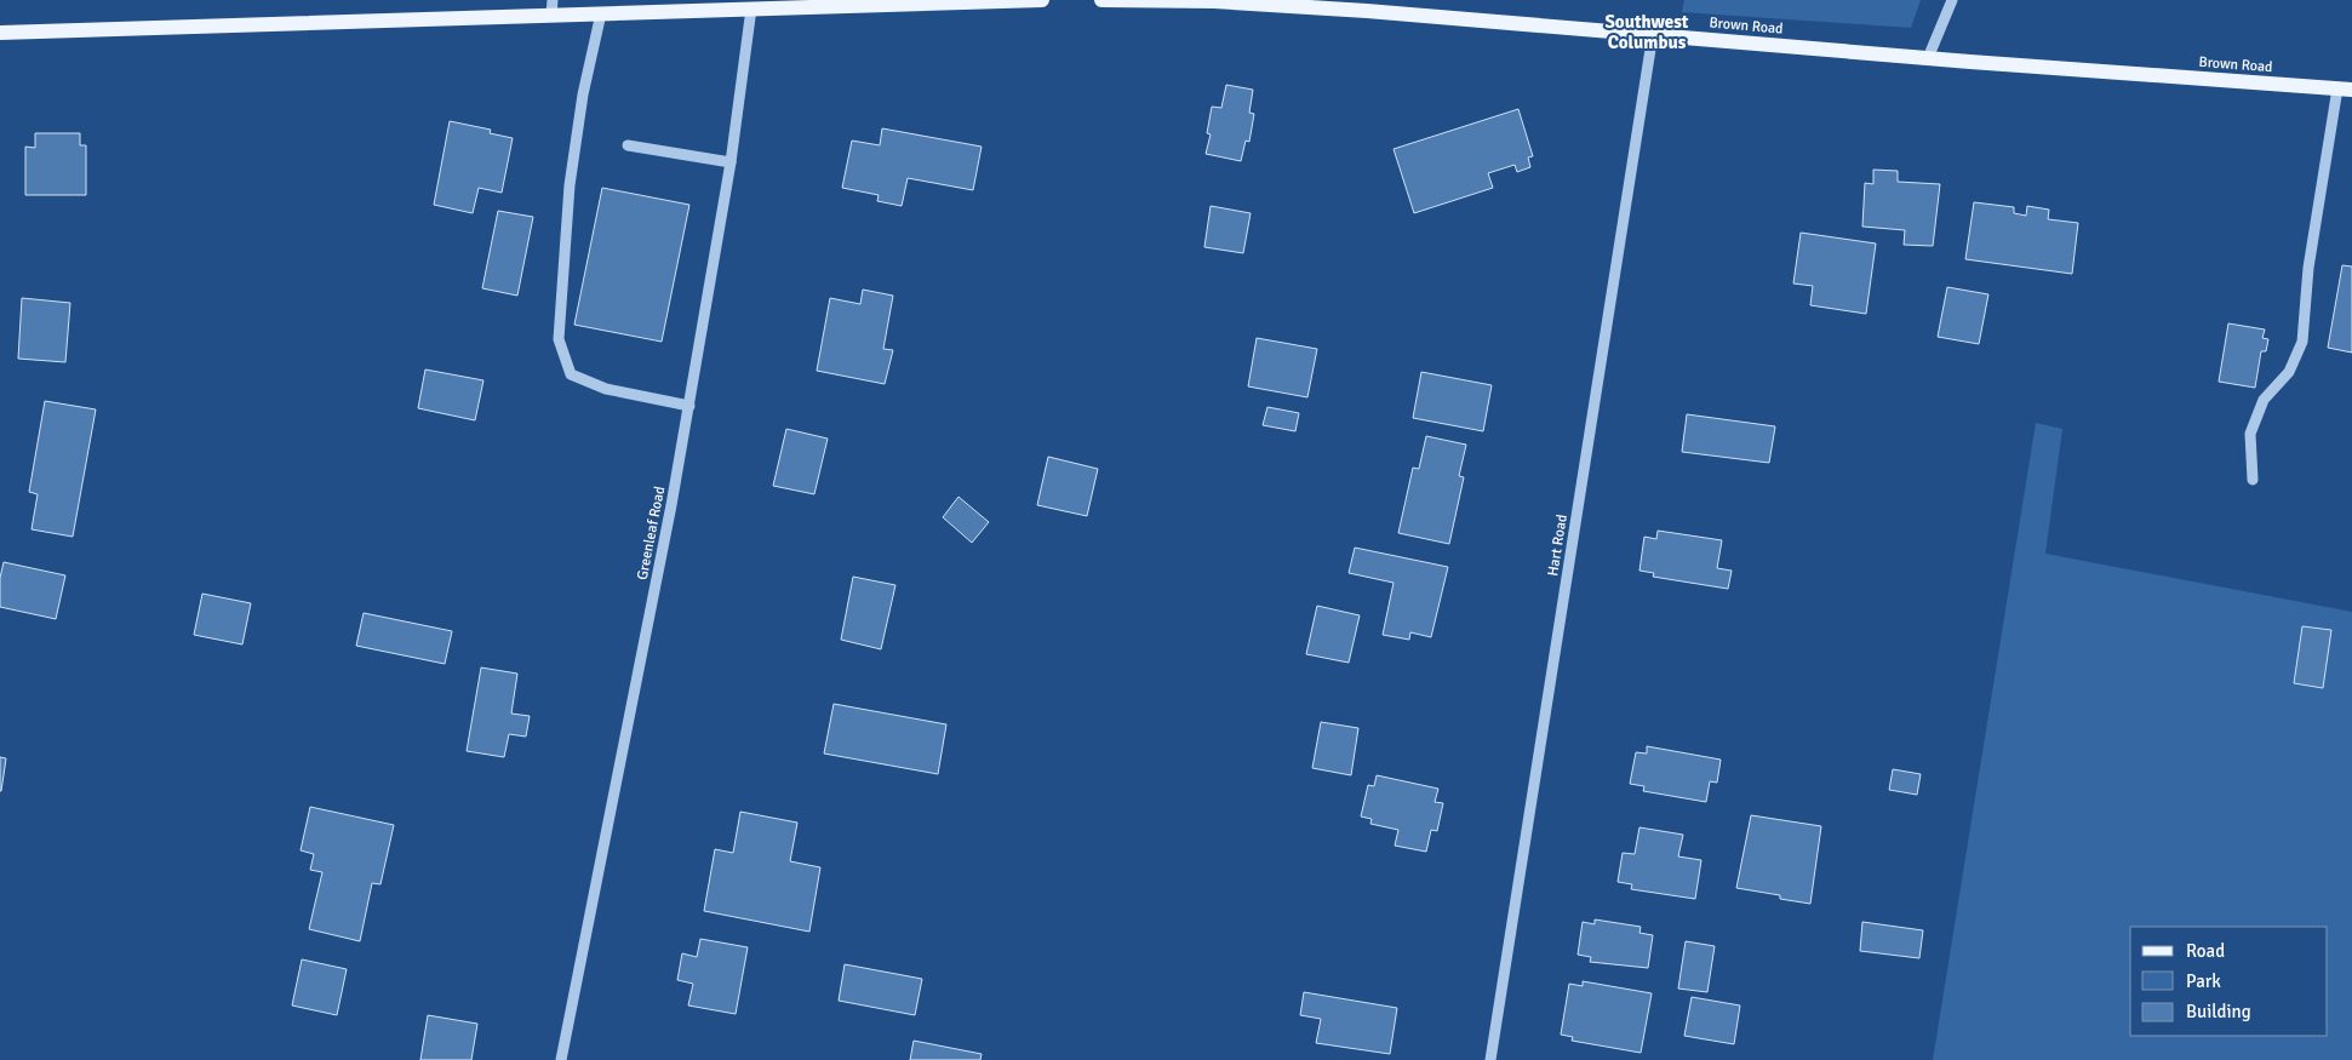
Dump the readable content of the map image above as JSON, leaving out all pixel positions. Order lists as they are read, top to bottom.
{
  "streets": {
    "main road": ["Brown Road"],
    "street": ["Greenleaf Road", "Hart Road"]
  },
  "crossings": [
    ["Brown Road", "Hart Road"]
  ],
  "districts": ["Southwest Columbus"],
  "legend": ["Road", "Park", "Building"]
}
